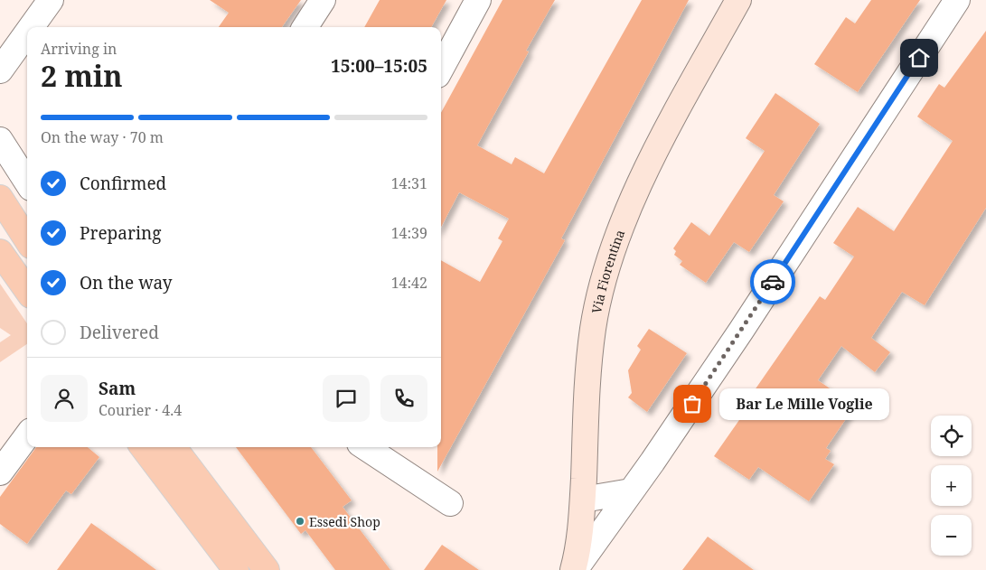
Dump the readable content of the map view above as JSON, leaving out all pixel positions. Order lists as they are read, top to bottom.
{
  "streets": {
    "main road": ["Via Fiorentina"]
  },
  "places": ["Bar Le Mille Voglie", "Essedi Shop"],
  "page": {
    "heading": ["2 min", "Arriving in", "15:00–15:05"],
    "panel": ["Sam", "Courier · 4.4"],
    "bar": "On the way · 70 m",
    "list": [
      ["Confirmed", "14:31"],
      ["Preparing", "14:39"],
      ["On the way", "14:42"],
      "Delivered"
    ],
    "bubble": "Bar Le Mille Voglie",
    "map_buttons": ["+", "−"]
  }
}
